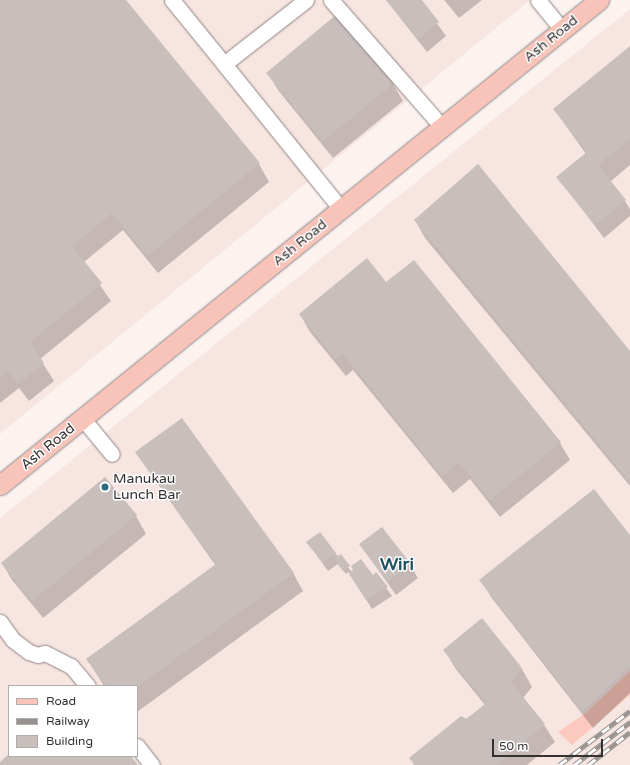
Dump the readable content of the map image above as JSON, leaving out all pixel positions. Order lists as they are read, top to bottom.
{
  "streets": {
    "main road": ["Ash Road"]
  },
  "districts": ["Wiri"],
  "places": ["Manukau Lunch Bar"],
  "legend": ["Road", "Railway", "Building"],
  "scale_bar": "50 m"
}
